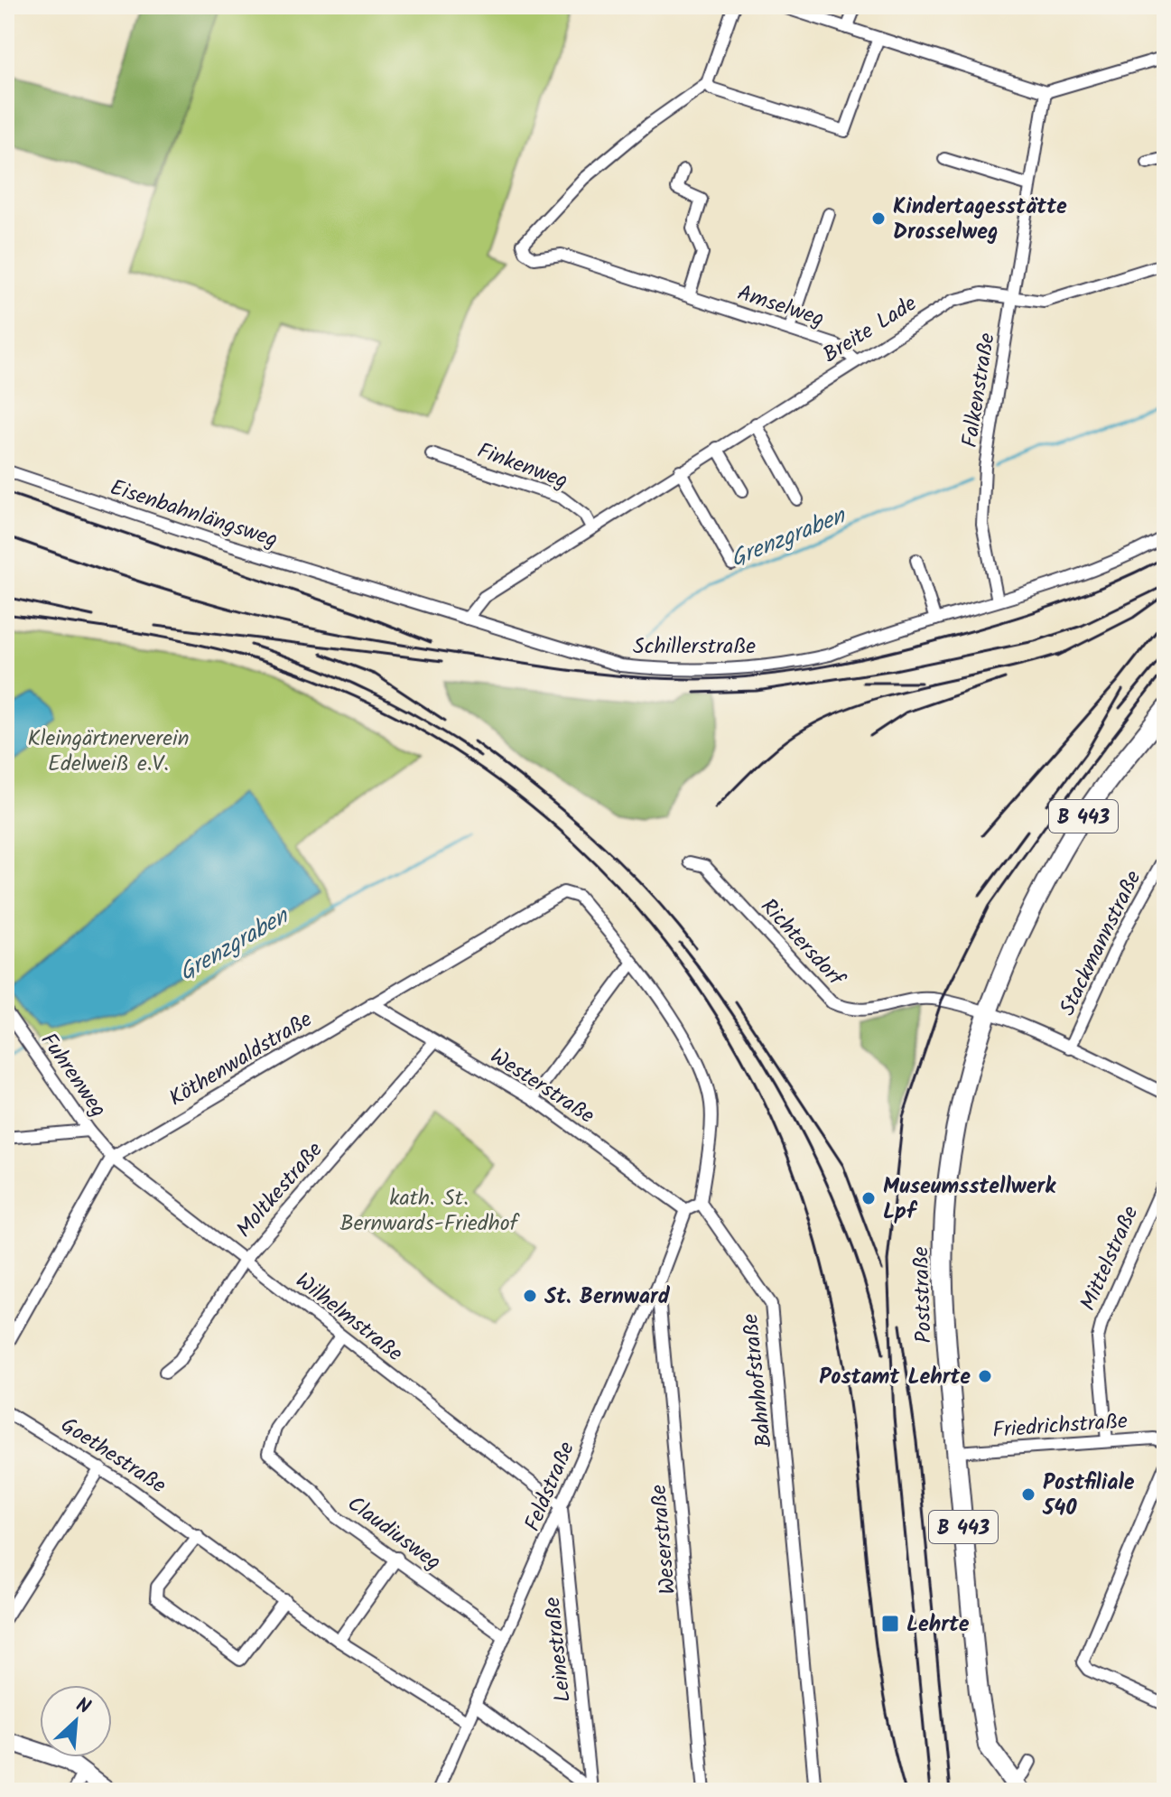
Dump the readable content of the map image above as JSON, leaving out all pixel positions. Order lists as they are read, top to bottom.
{
  "streets": {
    "main road": ["B 443", "Poststraße"],
    "street": [
      "Amselweg",
      "Breite Lade",
      "Falkenstraße",
      "Finkenweg",
      "Eisenbahnlängsweg",
      "Schillerstraße",
      "Richtersdorf",
      "Stackmannstraße",
      "Köthenwaldstraße",
      "Fuhrenweg",
      "Westerstraße",
      "Moltkestraße",
      "Mittelstraße",
      "Wilhelmstraße",
      "Bahnhofstraße",
      "Friedrichstraße",
      "Goethestraße",
      "Feldstraße",
      "Claudiusweg",
      "Weserstraße",
      "Leinestraße"
    ]
  },
  "crossings": [
    ["Amselweg", "Breite Lade"],
    ["Breite Lade", "Falkenstraße"],
    ["Breite Lade", "Finkenweg"],
    ["Breite Lade", "Schillerstraße"],
    ["Falkenstraße", "Schillerstraße"],
    ["Eisenbahnlängsweg", "Schillerstraße"],
    ["Richtersdorf", "Stackmannstraße"],
    ["Richtersdorf", "Poststraße"],
    ["Köthenwaldstraße", "Fuhrenweg"],
    ["Köthenwaldstraße", "Westerstraße"],
    ["Köthenwaldstraße", "Wilhelmstraße"],
    ["Fuhrenweg", "Wilhelmstraße"],
    ["Westerstraße", "Moltkestraße"],
    ["Westerstraße", "Feldstraße"],
    ["Moltkestraße", "Wilhelmstraße"],
    ["Mittelstraße", "Friedrichstraße"],
    ["Poststraße", "Friedrichstraße"],
    ["Wilhelmstraße", "Feldstraße"],
    ["Wilhelmstraße", "Claudiusweg"],
    ["Wilhelmstraße", "Leinestraße"],
    ["Goethestraße", "Feldstraße"],
    ["Feldstraße", "Claudiusweg"],
    ["Feldstraße", "Weserstraße"],
    ["Feldstraße", "Leinestraße"]
  ],
  "water": ["Grenzgraben"],
  "parks": ["Kleingärtnerverein Edelweiß e.V.", "kath. St. Bernwards-Friedhof"],
  "places": {
    "other": [
      "Kindertagesstätte Drosselweg",
      "Museumsstellwerk Lpf",
      "St. Bernward",
      "Postamt Lehrte",
      "Postfiliale 540"
    ],
    "transit": ["Lehrte"]
  },
  "north": "top right"
}
